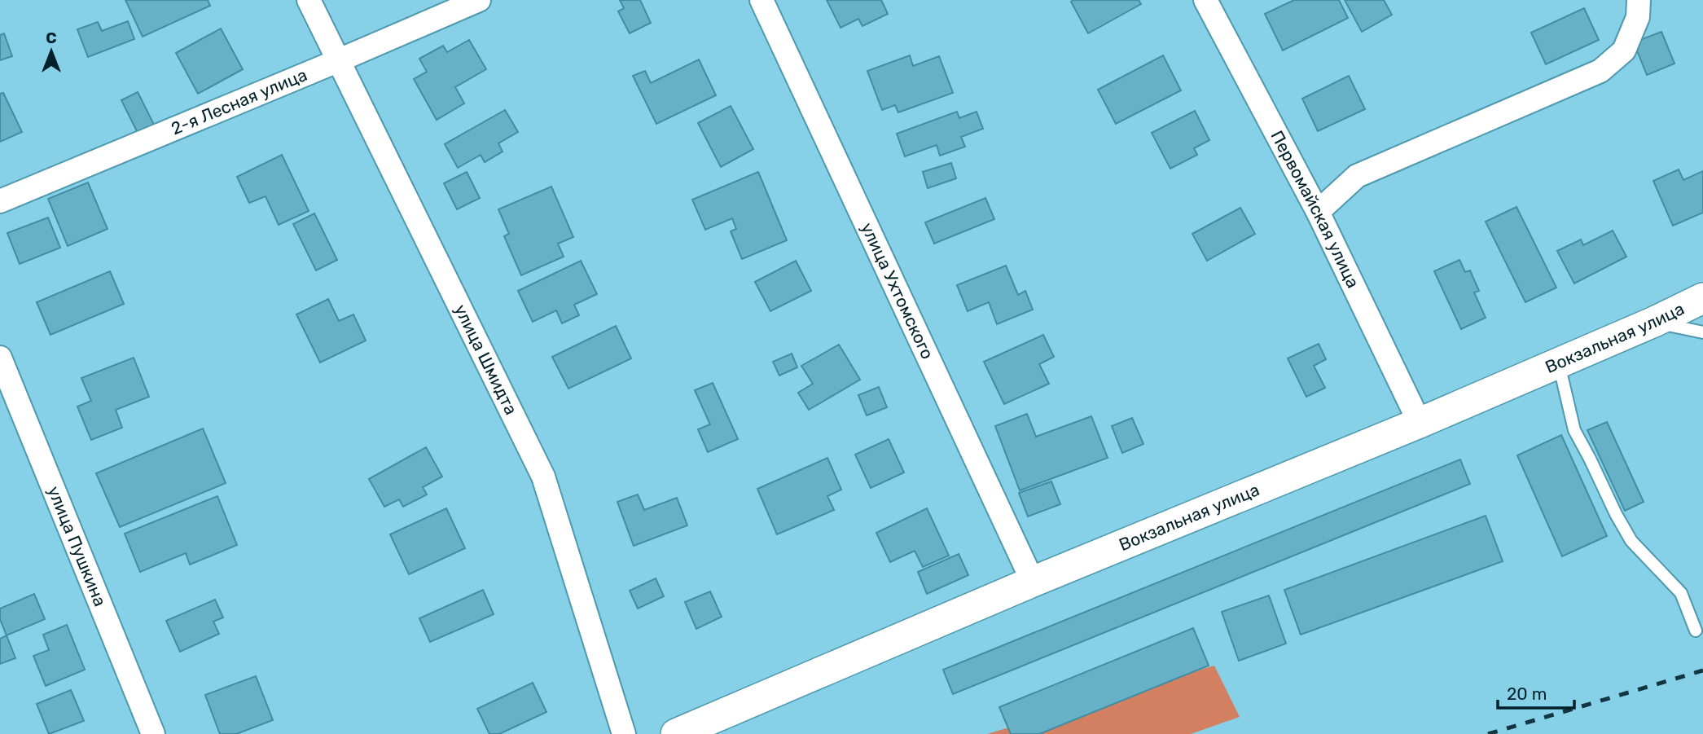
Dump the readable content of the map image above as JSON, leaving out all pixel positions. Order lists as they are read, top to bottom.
{
  "streets": {
    "street": [
      "2-я Лесная улица",
      "Первомайская улица",
      "улица Ухтомского",
      "Вокзальная улица",
      "улица Шмидта",
      "улица Пушкина"
    ]
  },
  "crossings": [
    ["2-я Лесная улица", "улица Шмидта"],
    ["Первомайская улица", "Вокзальная улица"],
    ["улица Ухтомского", "Вокзальная улица"]
  ],
  "scale_bar": "20 m",
  "north": "top"
}
